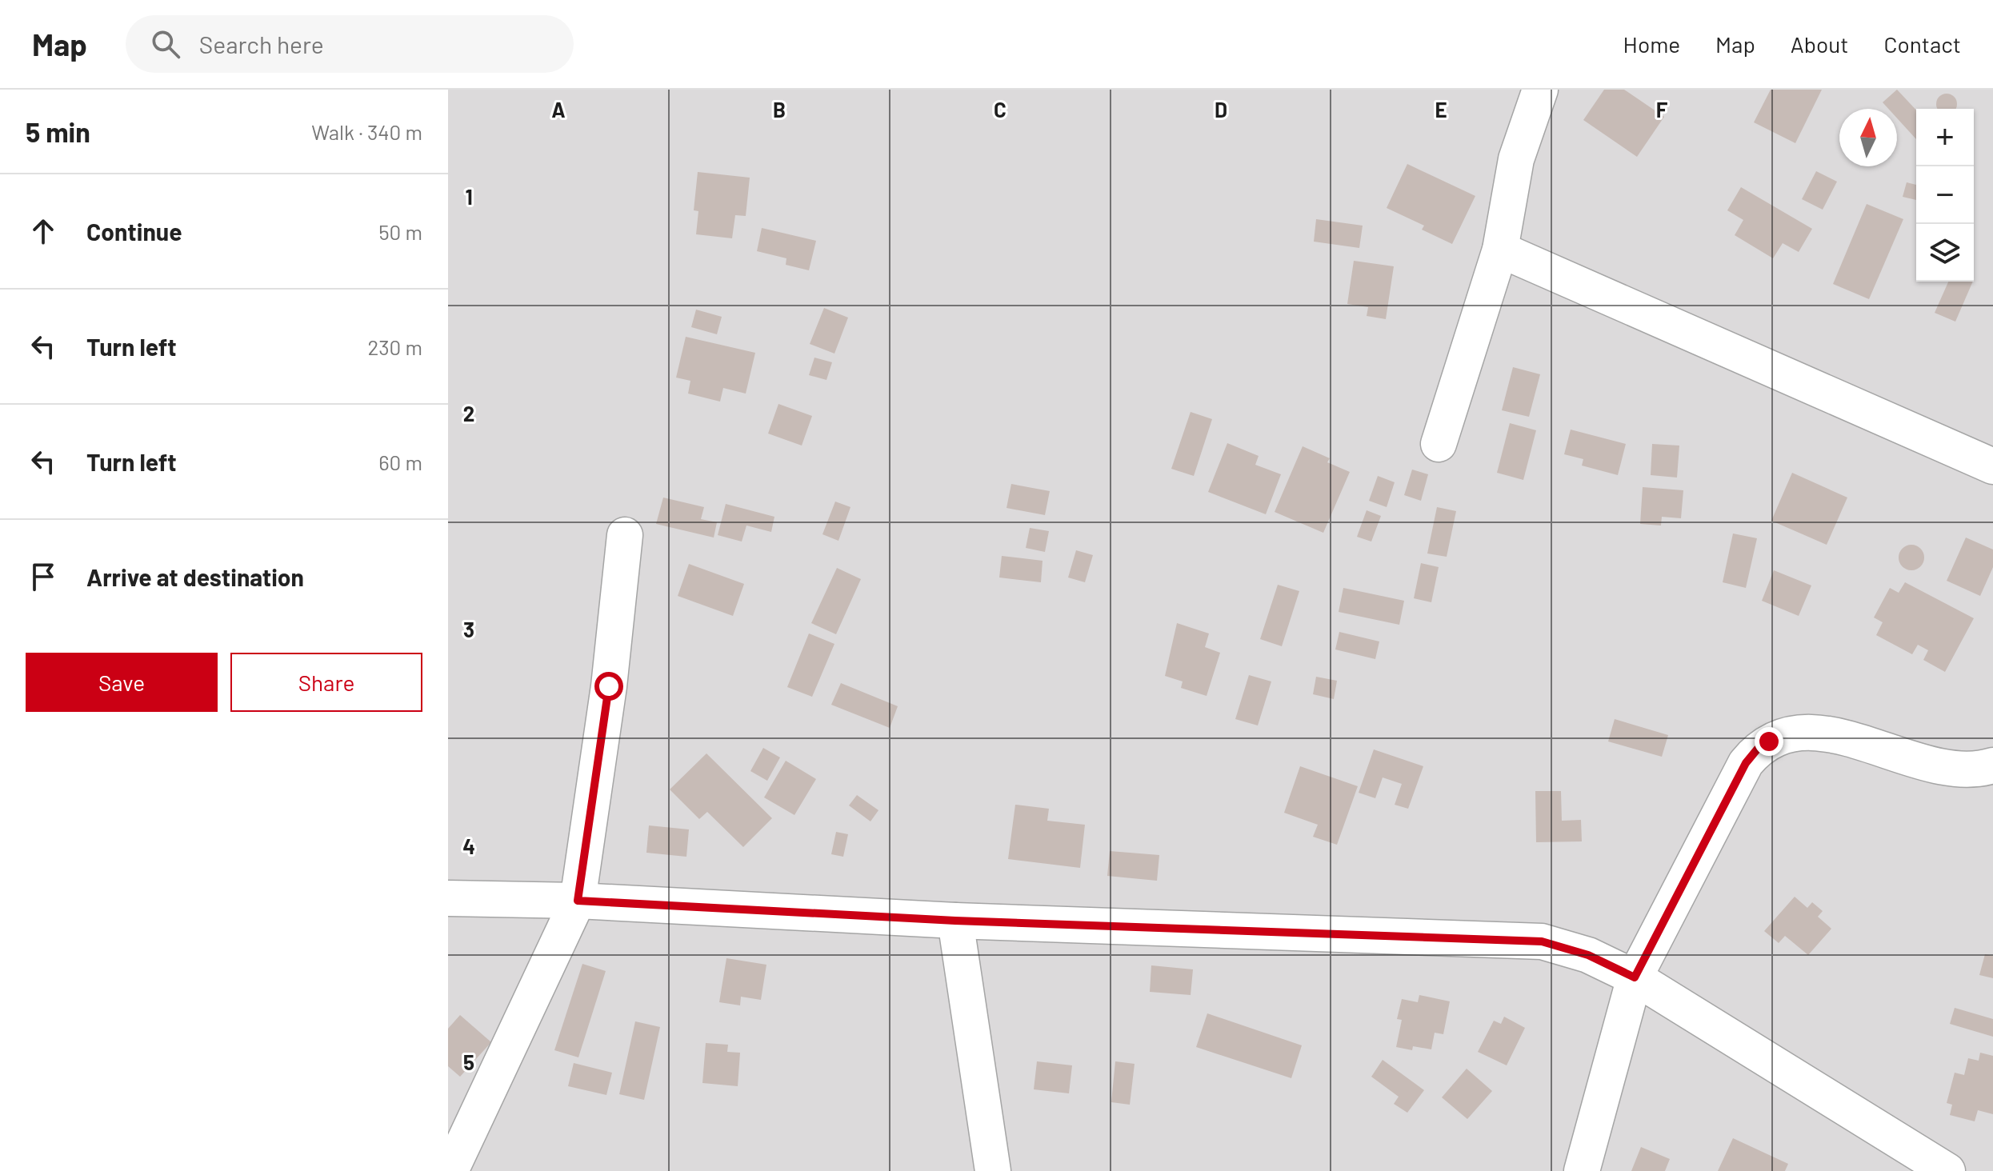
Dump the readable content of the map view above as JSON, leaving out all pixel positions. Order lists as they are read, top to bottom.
{
  "north": "top",
  "page": {
    "header": "Map",
    "search": "Search here",
    "nav": [
      "Home",
      "Map",
      "About",
      "Contact"
    ],
    "heading": ["5 min", "Walk · 340 m"],
    "map_buttons": ["+", "−"],
    "list": [
      ["Continue", "50 m"],
      ["Turn left", "230 m"],
      ["Turn left", "60 m"],
      "Arrive at destination"
    ],
    "buttons": ["Save", "Share"]
  },
  "grid": {
    "columns": [
      "A",
      "B",
      "C",
      "D",
      "E",
      "F"
    ],
    "rows": [
      "1",
      "2",
      "3",
      "4",
      "5"
    ]
  }
}
